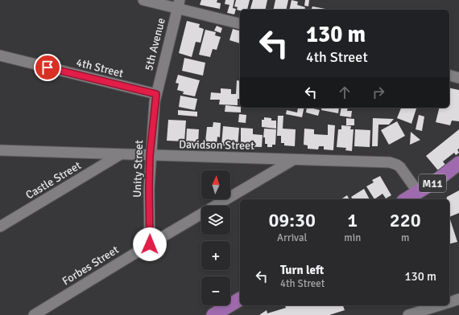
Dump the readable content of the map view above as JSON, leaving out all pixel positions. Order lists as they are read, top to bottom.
{
  "streets": {
    "main road": ["M11"],
    "street": [
      "5th Avenue",
      "4th Street",
      "Davidson Street",
      "Unity Street",
      "Castle Street",
      "Forbes Street"
    ]
  },
  "crossings": [
    ["5th Avenue", "4th Street"],
    ["5th Avenue", "Unity Street"],
    ["4th Street", "Unity Street"],
    ["Davidson Street", "Unity Street"],
    ["Davidson Street", "Castle Street"],
    ["Davidson Street", "M11"],
    ["Davidson Street", "Forbes Street"],
    ["Unity Street", "Forbes Street"]
  ],
  "north": "top",
  "page": {
    "turn": ["130 m", "4th Street"],
    "map_buttons": ["+", "−"],
    "eta": [
      "09:30",
      "Arrival",
      "1",
      "min",
      "220",
      "m"
    ],
    "list": [
      {
        "name": "Turn left",
        "note": "4th Street",
        "value": "130 m"
      }
    ]
  }
}
